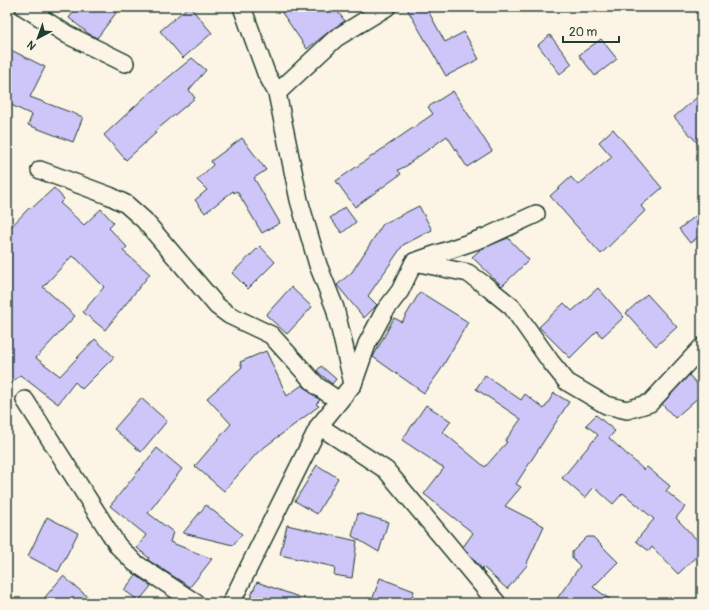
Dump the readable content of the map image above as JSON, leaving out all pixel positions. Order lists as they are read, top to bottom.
{
  "scale_bar": "20 m",
  "north": "bottom left"
}
